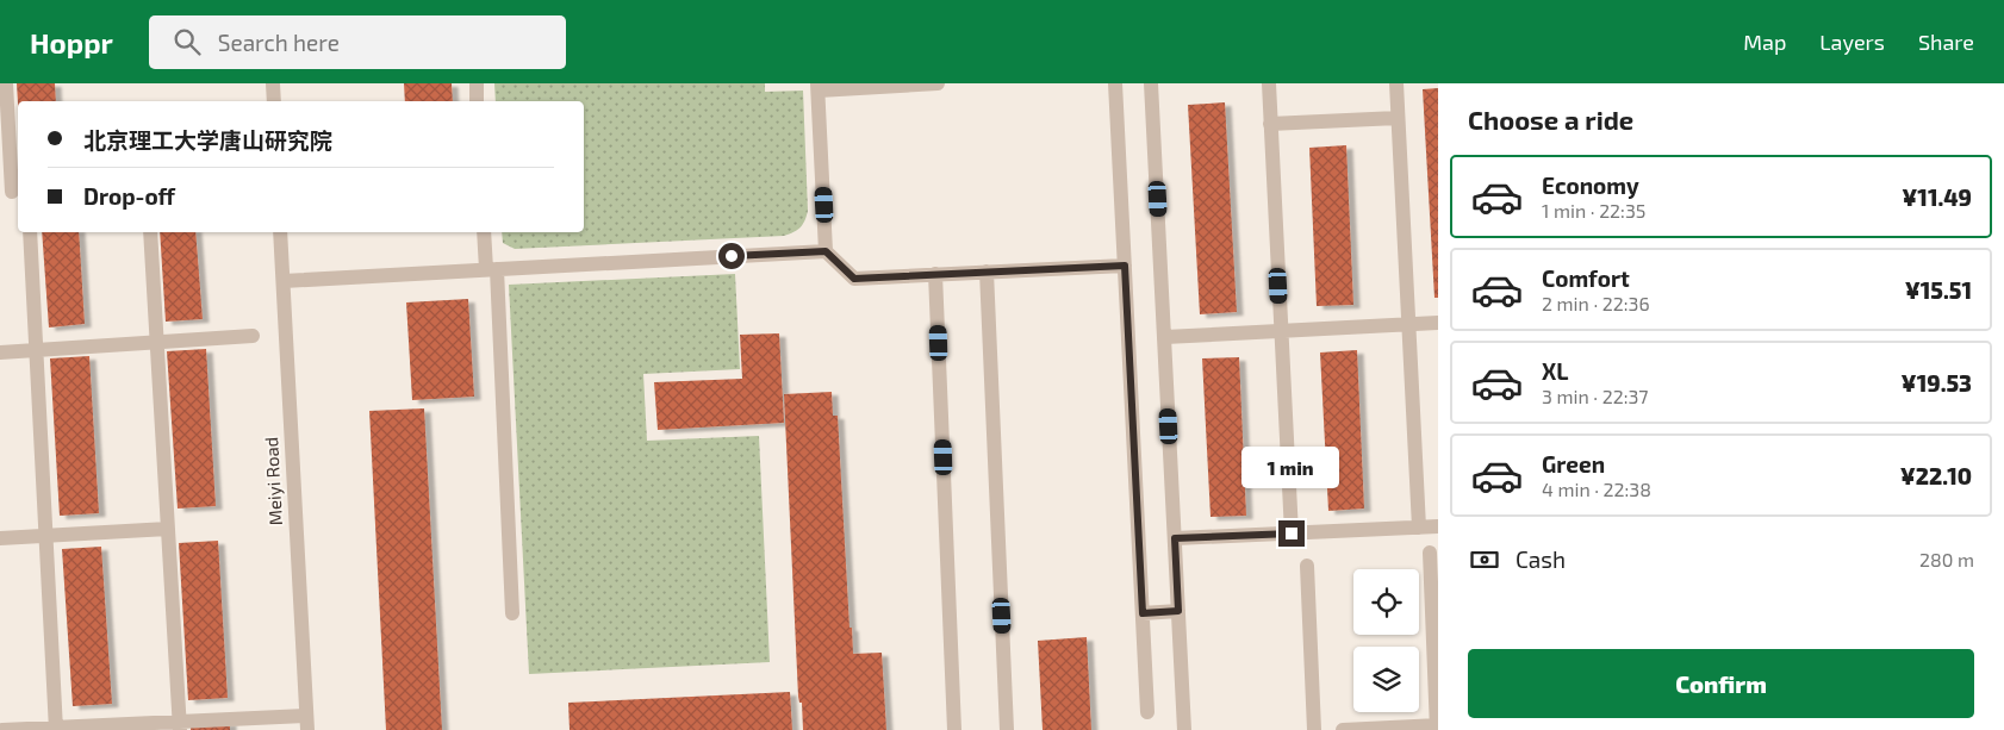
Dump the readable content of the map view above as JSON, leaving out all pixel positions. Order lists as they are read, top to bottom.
{
  "streets": {
    "street": ["Meiyi Road"]
  },
  "page": {
    "header": "Hoppr",
    "search": "Search here",
    "nav": ["Map", "Layers", "Share"],
    "heading": "Choose a ride",
    "banner": ["北京理工大学唐山研究院", "Drop-off"],
    "list": [
      {
        "name": "Economy",
        "note": "1 min · 22:35",
        "value": "¥11.49"
      },
      {
        "name": "Comfort",
        "note": "2 min · 22:36",
        "value": "¥15.51"
      },
      {
        "name": "XL",
        "note": "3 min · 22:37",
        "value": "¥19.53"
      },
      {
        "name": "Green",
        "note": "4 min · 22:38",
        "value": "¥22.10"
      }
    ],
    "bubble": "1 min",
    "pay": ["Cash", "280 m"],
    "buttons": "Confirm"
  }
}
